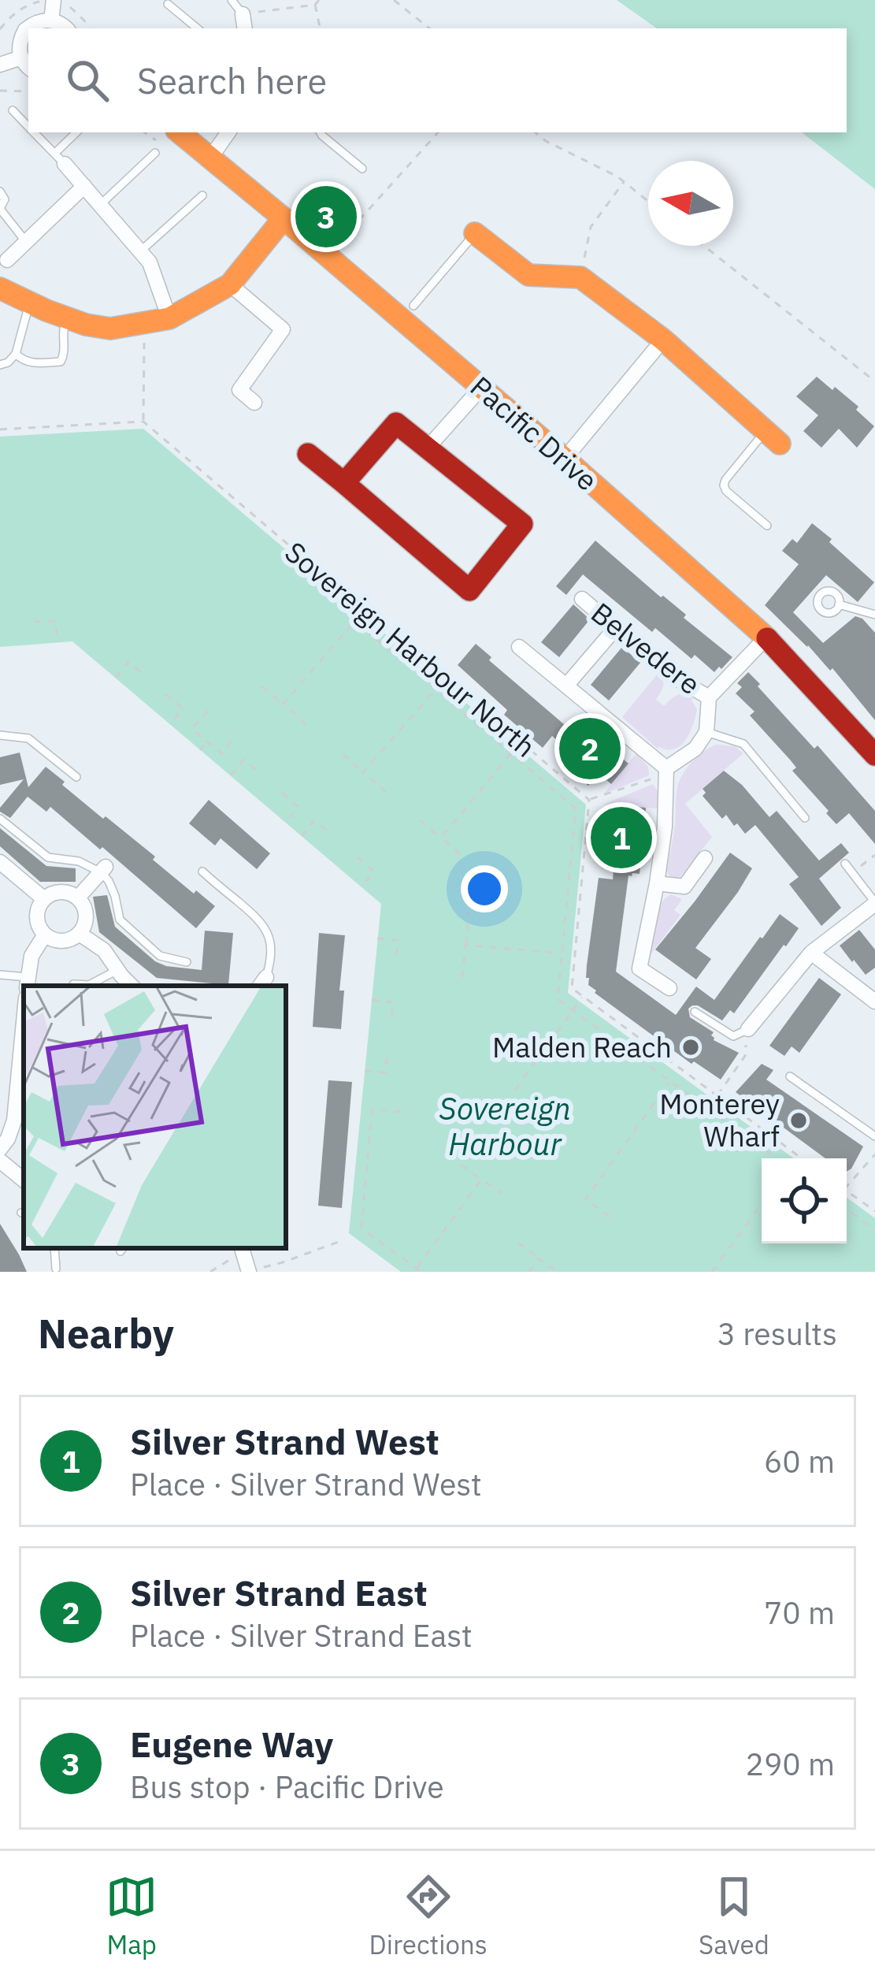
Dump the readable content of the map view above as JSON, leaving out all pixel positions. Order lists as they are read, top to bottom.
{
  "streets": {
    "street": ["Pacific Drive", "Belvedere"],
    "path": ["Sovereign Harbour North"]
  },
  "water": ["Sovereign Harbour"],
  "places": ["Malden Reach", "Monterey Wharf"],
  "north": "left",
  "page": {
    "search": "Search here",
    "pins": ["3", "2", "1"],
    "heading": ["Nearby", "3 results"],
    "list": [
      {
        "mark": "1",
        "name": "Silver Strand West",
        "note": "Place · Silver Strand West",
        "value": "60 m"
      },
      {
        "mark": "2",
        "name": "Silver Strand East",
        "note": "Place · Silver Strand East",
        "value": "70 m"
      },
      {
        "mark": "3",
        "name": "Eugene Way",
        "note": "Bus stop · Pacific Drive",
        "value": "290 m"
      }
    ],
    "nav": ["Map", "Directions", "Saved"]
  }
}
